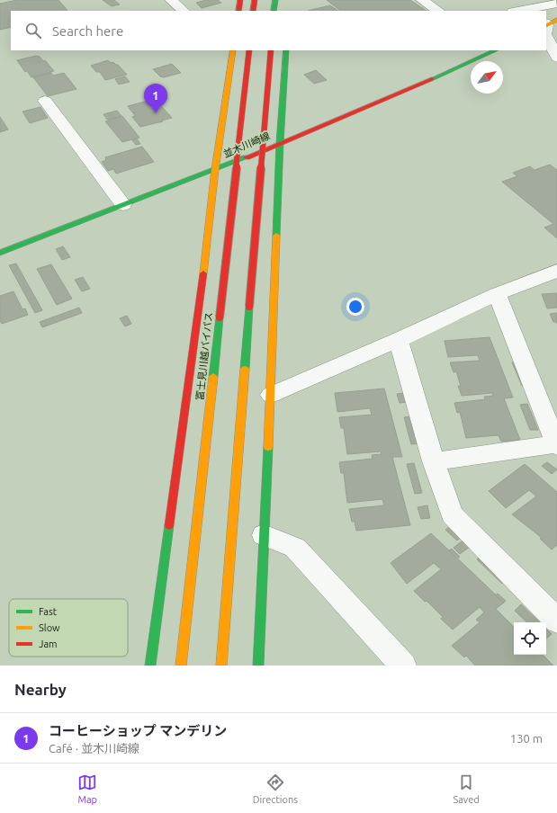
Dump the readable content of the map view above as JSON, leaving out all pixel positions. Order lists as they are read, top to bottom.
{
  "streets": {
    "main road": ["並木川崎線", "富士見川越バイパス"]
  },
  "legend": ["Fast", "Slow", "Jam"],
  "north": "top right",
  "page": {
    "search": "Search here",
    "pins": "1",
    "heading": "Nearby",
    "list": [
      {
        "mark": "1",
        "name": "コーヒーショップ マンデリン",
        "note": "Café · 並木川崎線",
        "value": "130 m"
      }
    ],
    "nav": ["Map", "Directions", "Saved"]
  }
}
